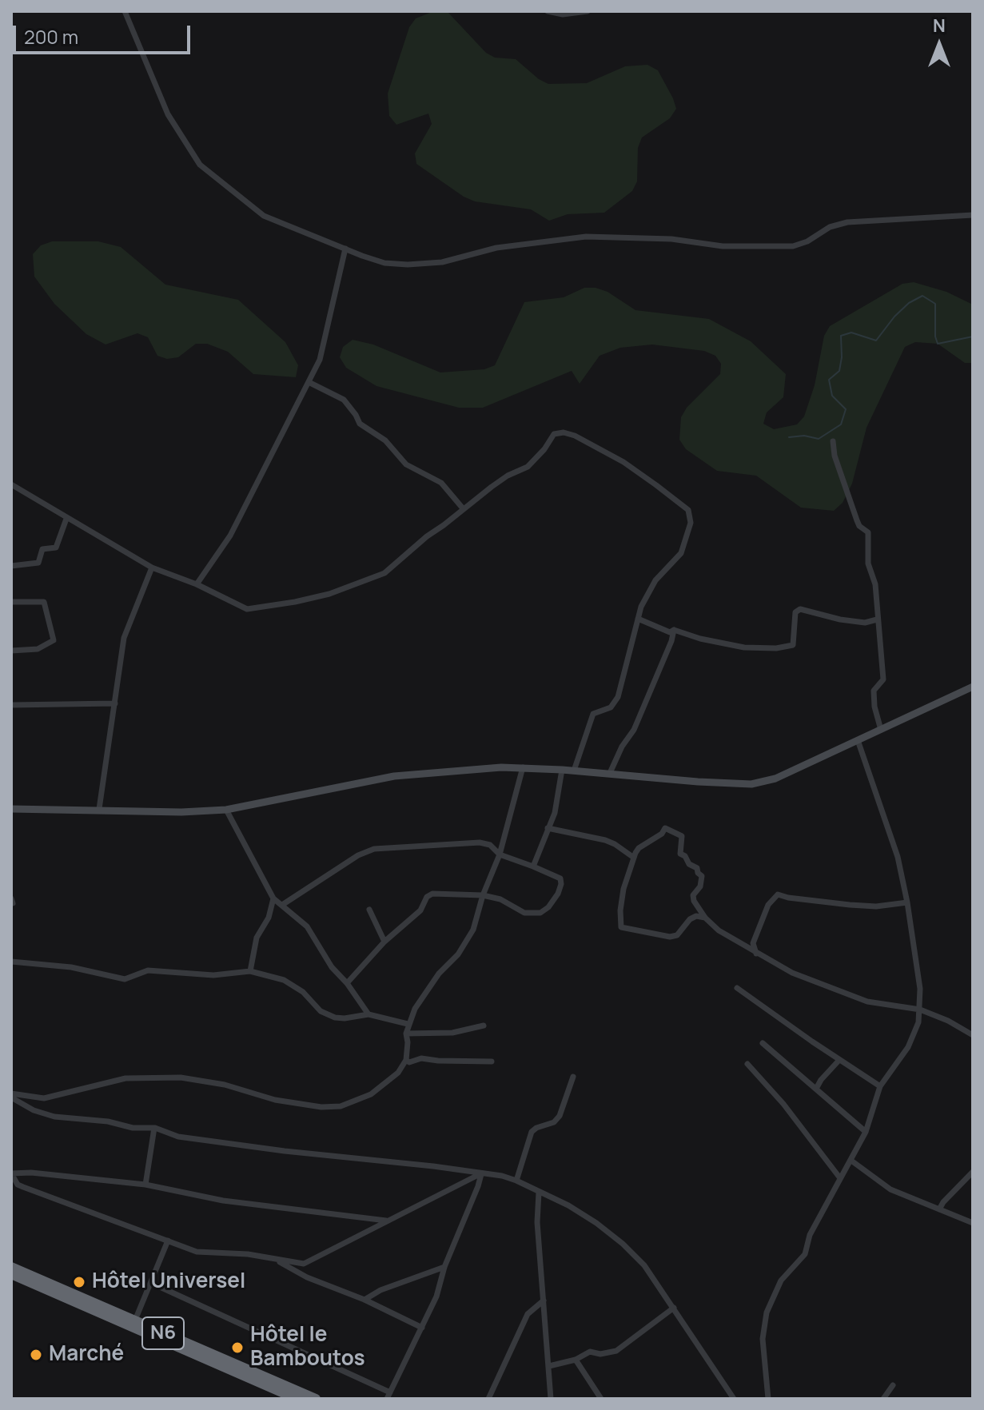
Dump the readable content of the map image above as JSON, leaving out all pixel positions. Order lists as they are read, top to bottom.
{
  "streets": {
    "highway": ["N6"]
  },
  "places": ["Hôtel Universel", "Hôtel le Bamboutos", "Marché"],
  "scale_bar": "200 m",
  "north": "top"
}
